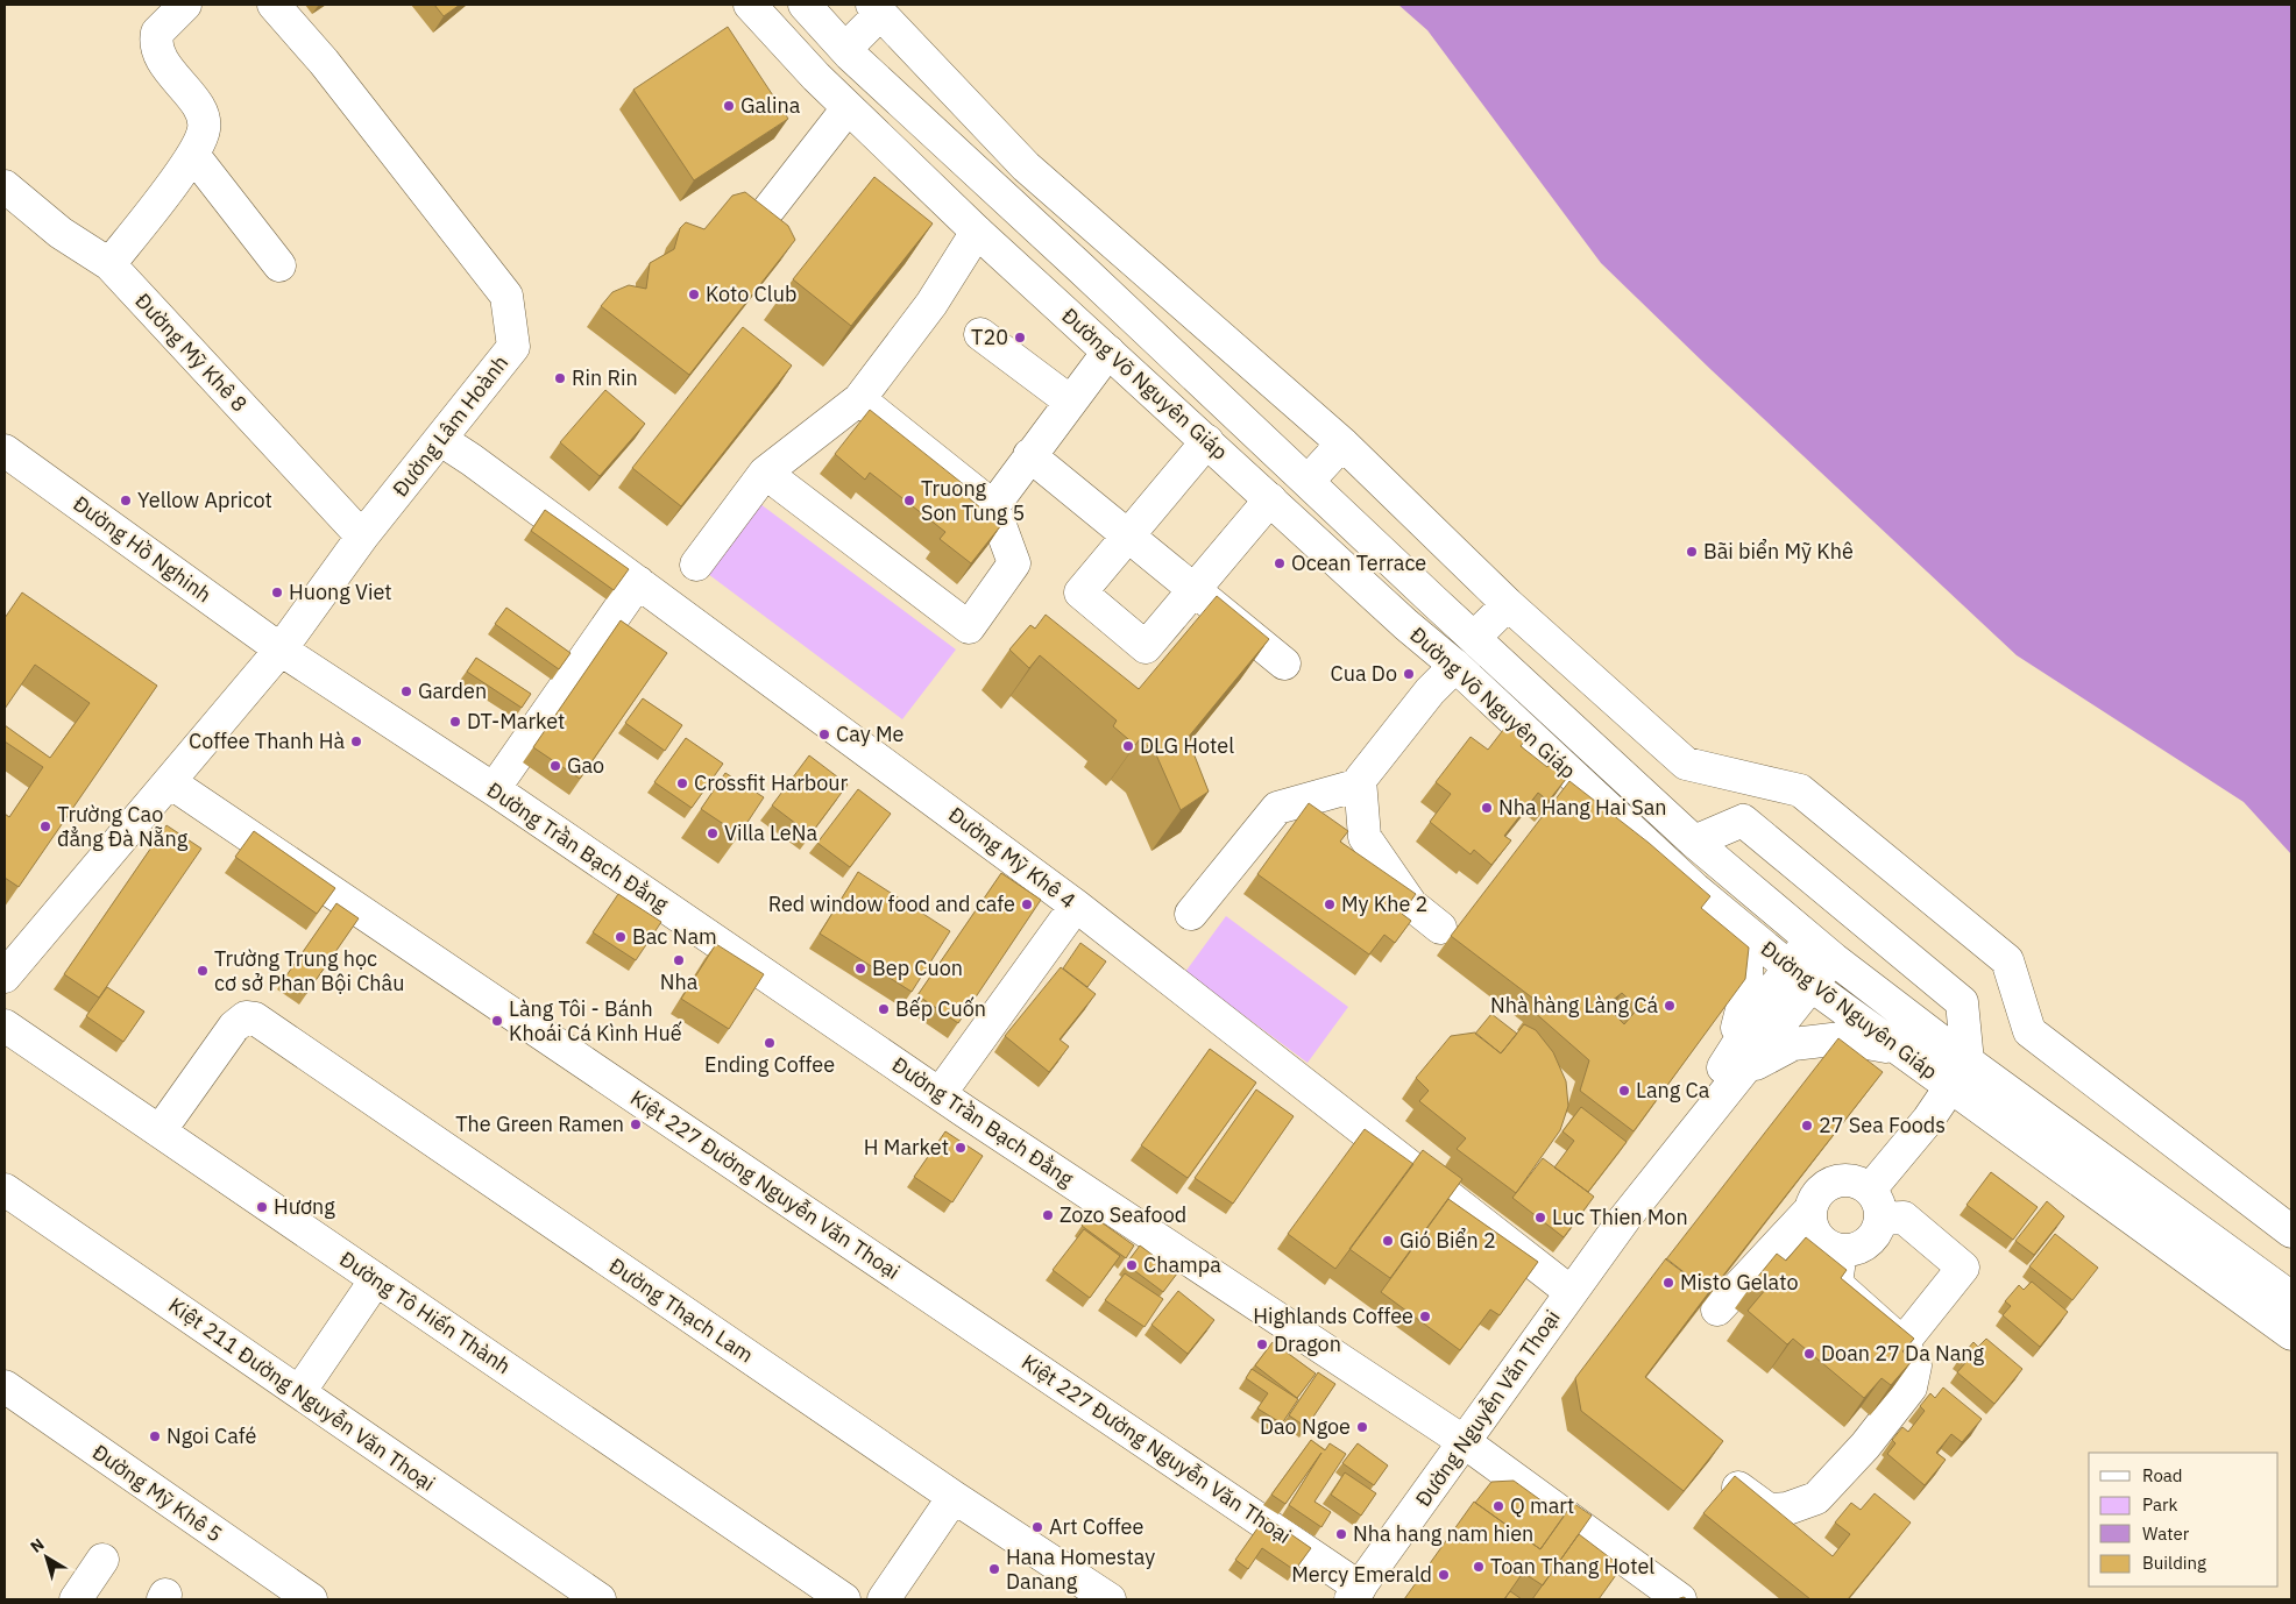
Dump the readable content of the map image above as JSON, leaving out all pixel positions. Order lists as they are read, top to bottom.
{
  "streets": {
    "street": [
      "Đường Mỹ Khê 8",
      "Đường Võ Nguyên Giáp",
      "Đường Lâm Hoành",
      "Đường Hồ Nghinh",
      "Đường Trần Bạch Đằng",
      "Đường Mỹ Khê 4",
      "Kiệt 227 Đường Nguyễn Văn Thoại",
      "Đường Thạch Lam",
      "Đường Tô Hiến Thành",
      "Kiệt 211 Đường Nguyễn Văn Thoại",
      "Đường Nguyễn Văn Thoại",
      "Đường Mỹ Khê 5"
    ]
  },
  "crossings": [
    ["Đường Mỹ Khê 8", "Đường Lâm Hoành"],
    ["Đường Võ Nguyên Giáp", "Đường Nguyễn Văn Thoại"],
    ["Đường Lâm Hoành", "Đường Hồ Nghinh"],
    ["Đường Lâm Hoành", "Đường Trần Bạch Đằng"],
    ["Đường Lâm Hoành", "Đường Mỹ Khê 4"],
    ["Đường Lâm Hoành", "Kiệt 227 Đường Nguyễn Văn Thoại"],
    ["Đường Hồ Nghinh", "Đường Trần Bạch Đằng"],
    ["Đường Trần Bạch Đằng", "Đường Nguyễn Văn Thoại"],
    ["Đường Mỹ Khê 4", "Đường Nguyễn Văn Thoại"],
    ["Kiệt 227 Đường Nguyễn Văn Thoại", "Đường Nguyễn Văn Thoại"],
    ["Đường Thạch Lam", "Đường Tô Hiến Thành"]
  ],
  "places": [
    "Galina",
    "Koto Club",
    "T20",
    "Rin Rin",
    "Yellow Apricot",
    "Truong Son Tung 5",
    "Bãi biển Mỹ Khê",
    "Ocean Terrace",
    "Huong Viet",
    "Cua Do",
    "Garden",
    "DT-Market",
    "Cay Me",
    "Coffee Thanh Hà",
    "DLG Hotel",
    "Gao",
    "Crossfit Harbour",
    "Nha Hang Hai San",
    "Trường Cao đẳng Đà Nẵng",
    "Villa LeNa",
    "Red window food and cafe",
    "My Khe 2",
    "Bac Nam",
    "Nha",
    "Bep Cuon",
    "Trường Trung học cơ sở Phan Bội Châu",
    "Nhà hàng Làng Cá",
    "Bếp Cuốn",
    "Làng Tôi - Bánh Khoái Cá Kình Huế",
    "Ending Coffee",
    "Lang Ca",
    "The Green Ramen",
    "27 Sea Foods",
    "H Market",
    "Hương",
    "Zozo Seafood",
    "Luc Thien Mon",
    "Gió Biển 2",
    "Champa",
    "Misto Gelato",
    "Highlands Coffee",
    "Dragon",
    "Doan 27 Da Nang",
    "Dao Ngoe",
    "Ngoi Café",
    "Q mart",
    "Art Coffee",
    "Nha hang nam hien",
    "Toan Thang Hotel",
    "Hana Homestay Danang",
    "Mercy Emerald"
  ],
  "legend": [
    "Road",
    "Park",
    "Water",
    "Building"
  ],
  "north": "top left"
}
